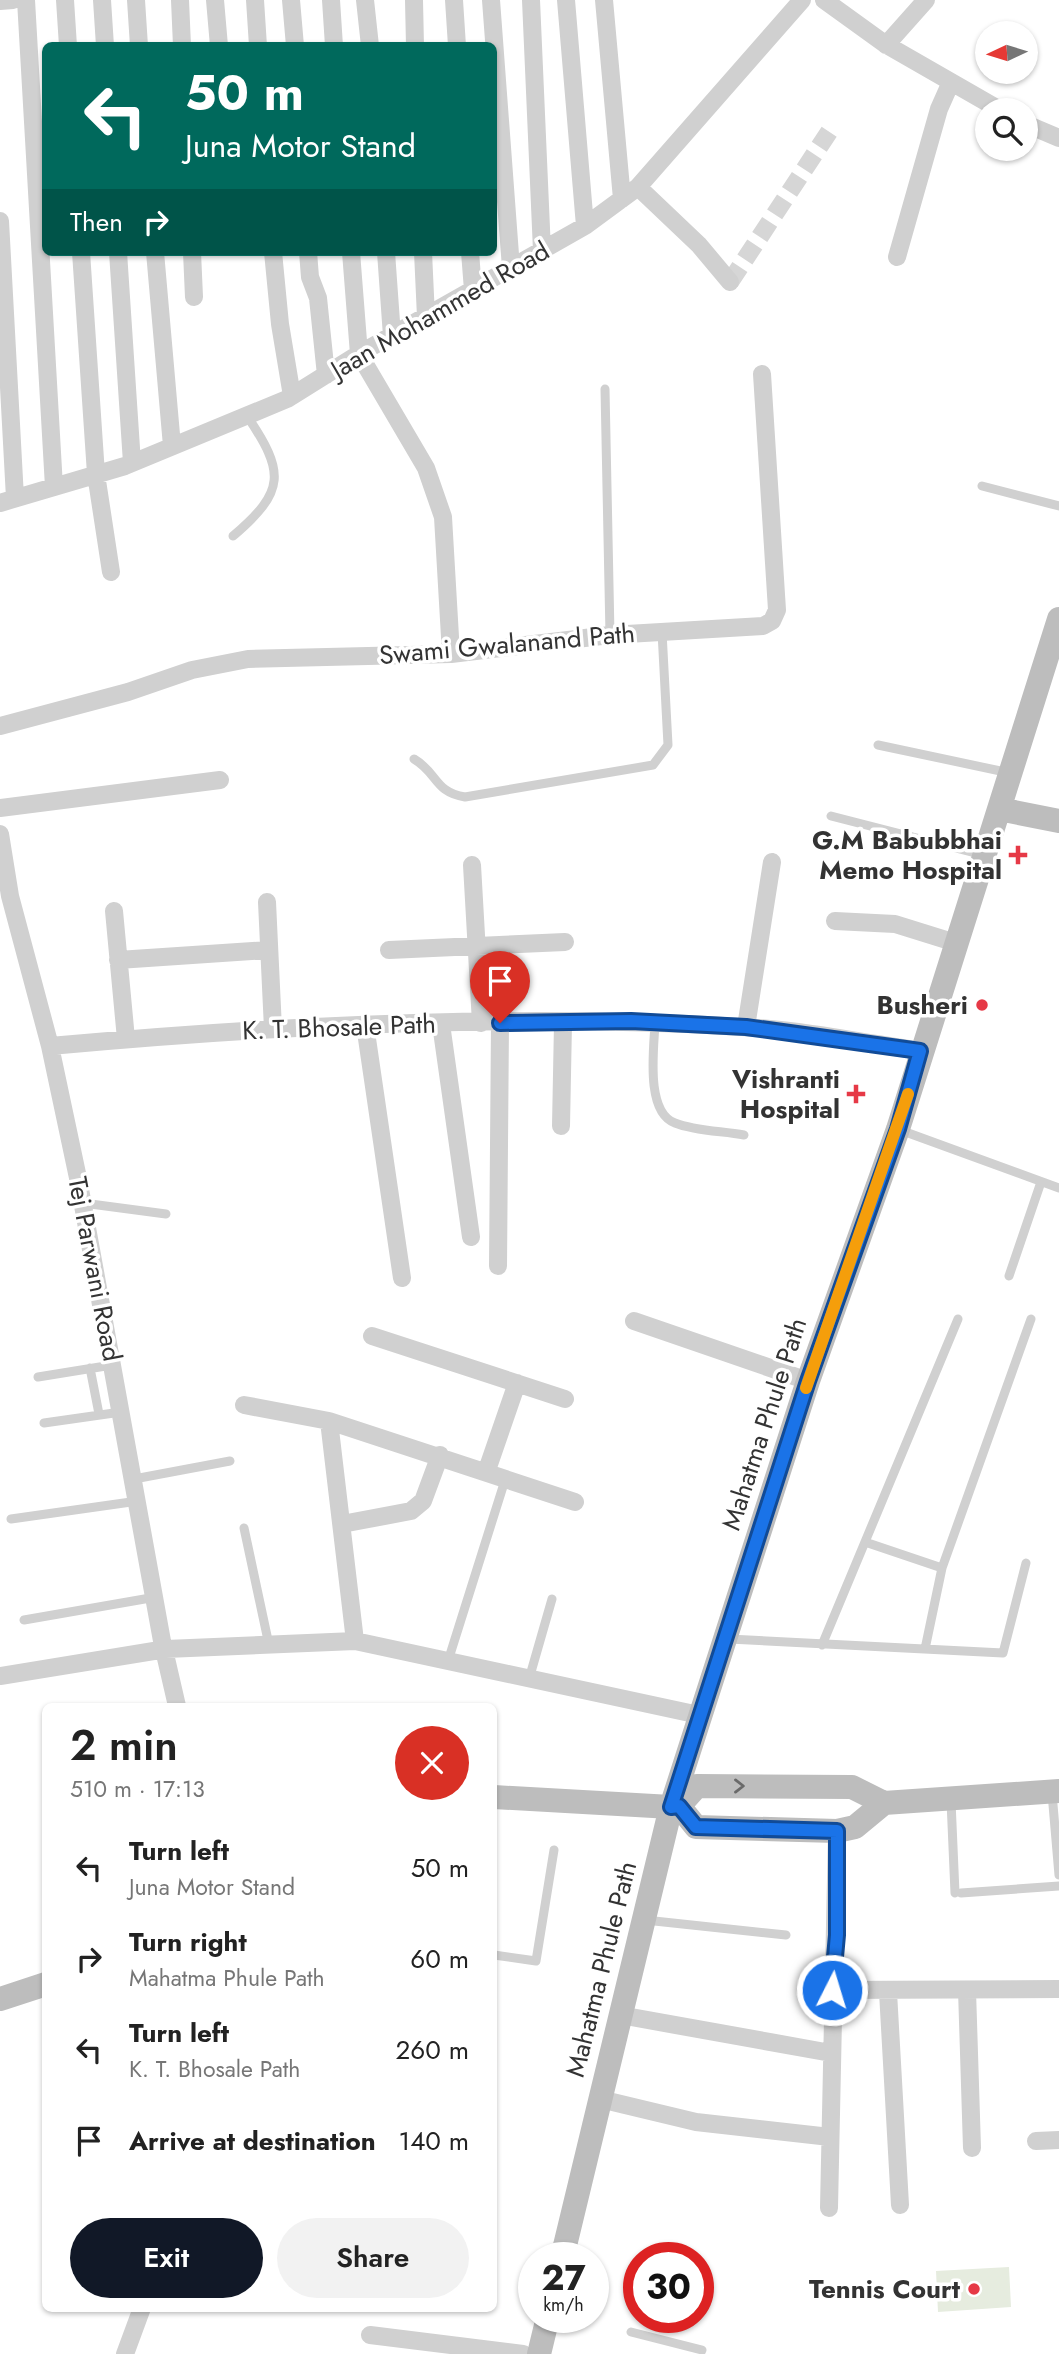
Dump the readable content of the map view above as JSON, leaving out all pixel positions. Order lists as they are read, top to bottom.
{
  "streets": {
    "main road": ["Mahatma Phule Path"],
    "street": [
      "Jaan Mohammed Road",
      "Swami Gwalanand Path",
      "K. T. Bhosale Path",
      "Tej Parwani Road"
    ]
  },
  "crossings": [
    ["K. T. Bhosale Path", "Tej Parwani Road"],
    ["K. T. Bhosale Path", "Mahatma Phule Path"]
  ],
  "places": {
    "health": ["G.M Babubbhai Memo Hospital", "Vishranti Hospital"],
    "other": ["Busheri", "Tennis Court"]
  },
  "north": "left",
  "page": {
    "turn": ["50 m", "Juna Motor Stand"],
    "then": "Then",
    "heading": ["2 min", "510 m · 17:13"],
    "list": [
      {
        "name": "Turn left",
        "note": "Juna Motor Stand",
        "value": "50 m"
      },
      {
        "name": "Turn right",
        "note": "Mahatma Phule Path",
        "value": "60 m"
      },
      {
        "name": "Turn left",
        "note": "K. T. Bhosale Path",
        "value": "260 m"
      },
      {
        "name": "Arrive at destination",
        "value": "140 m"
      }
    ],
    "buttons": ["Exit", "Share"],
    "speed": "27 km/h",
    "limit": "30"
  }
}
